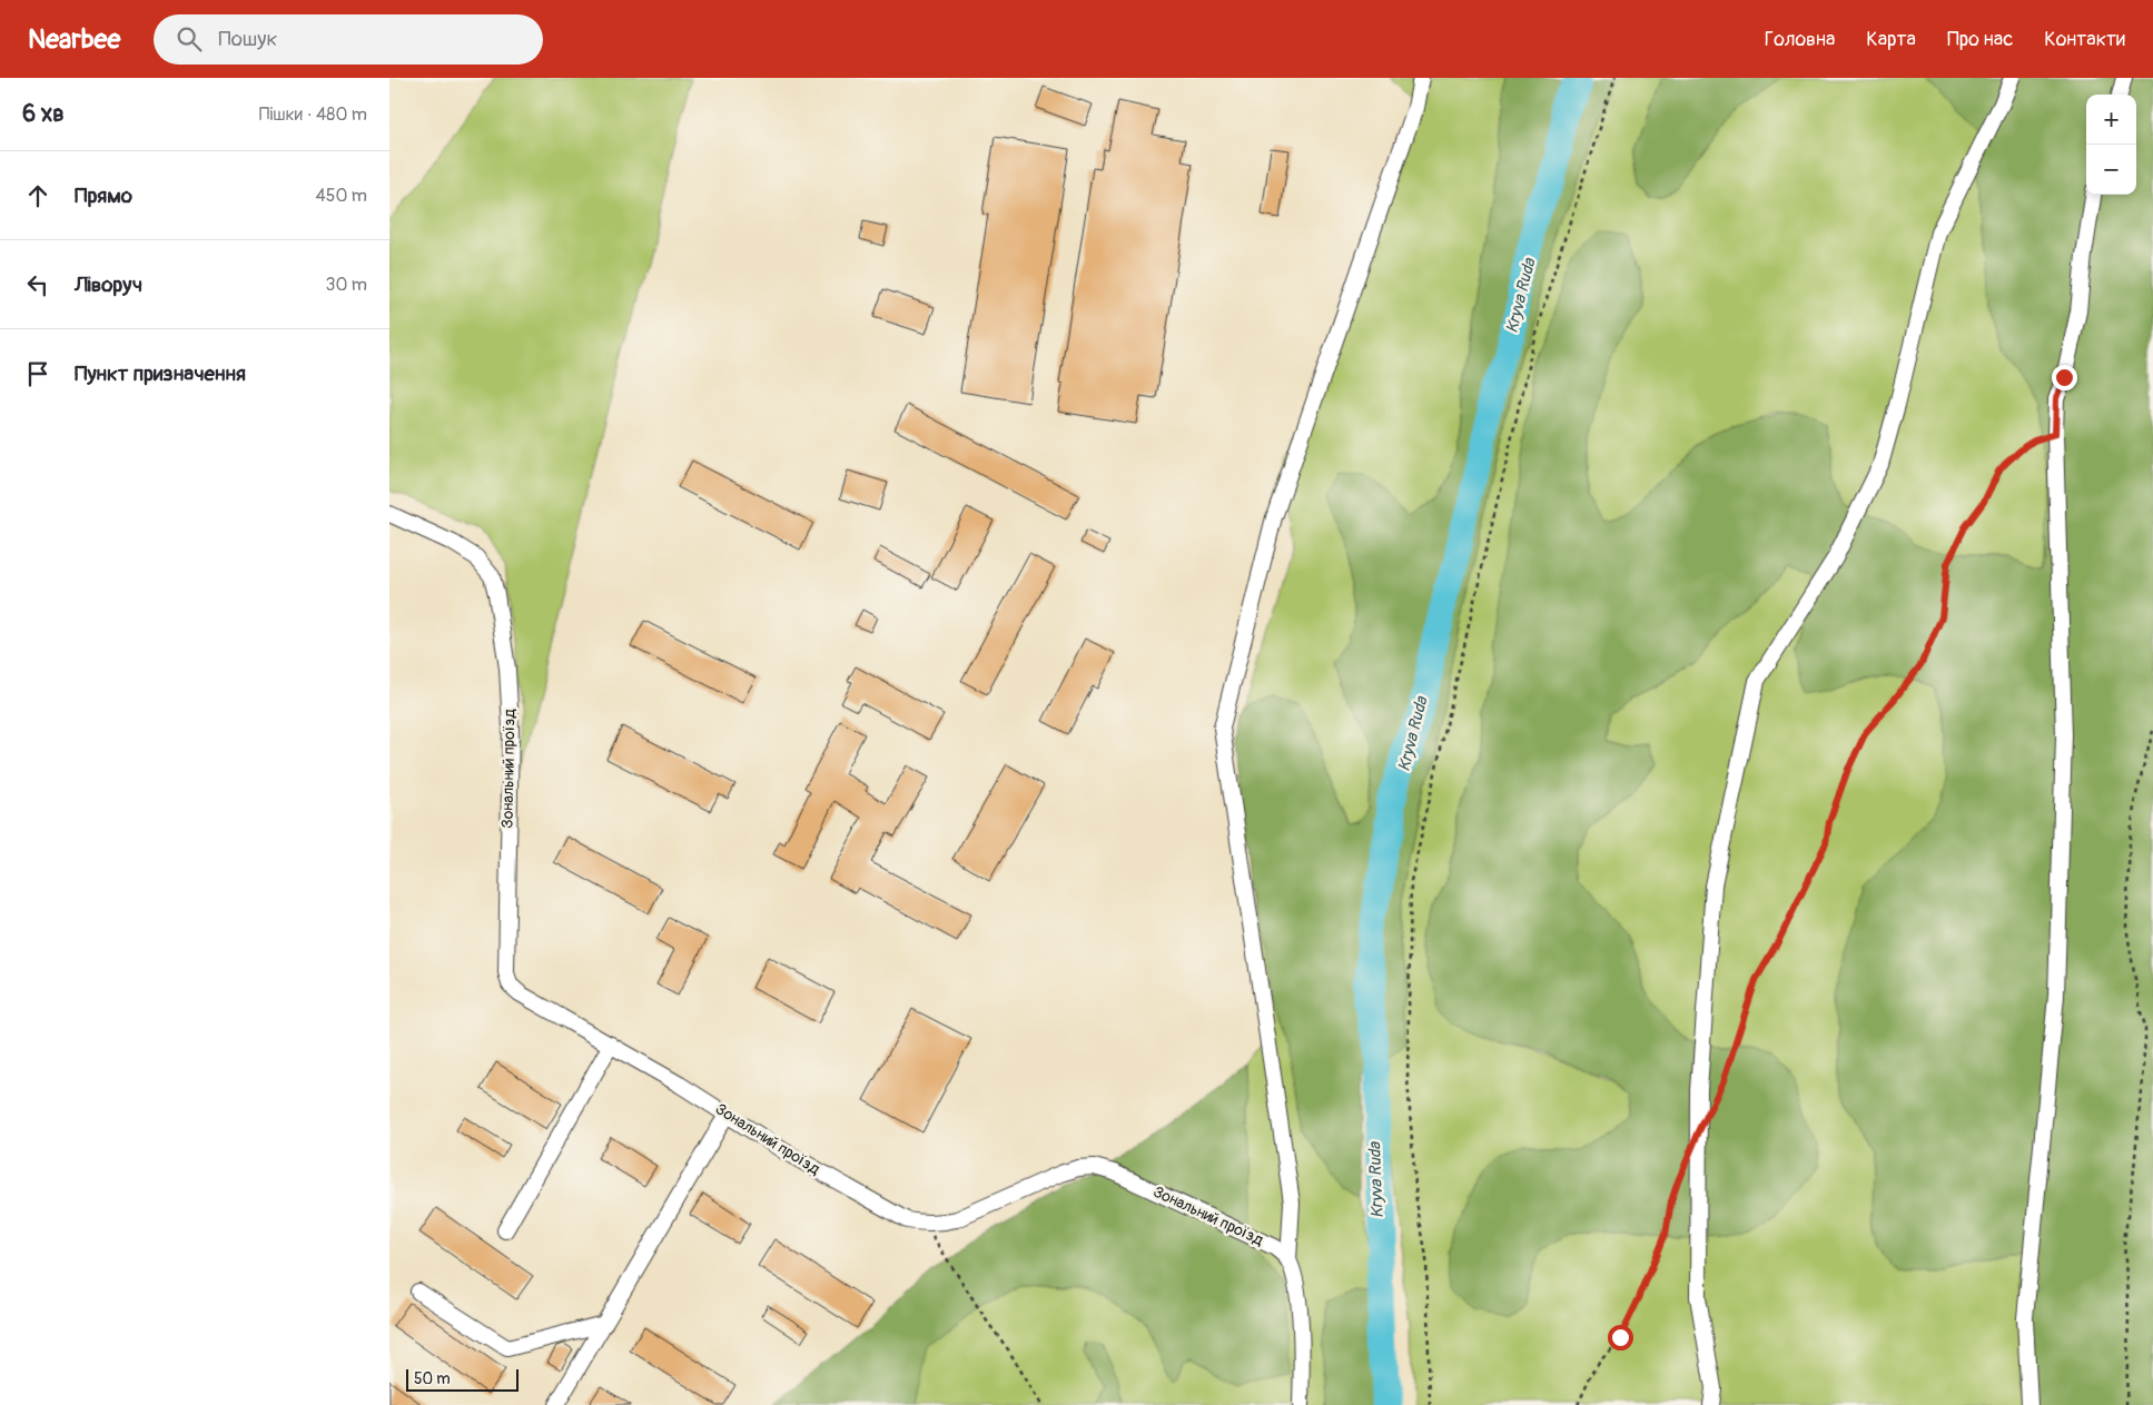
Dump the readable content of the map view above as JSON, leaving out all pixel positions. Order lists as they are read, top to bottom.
{
  "streets": {
    "street": ["Зональний проїзд"]
  },
  "water": ["Kryva Ruda"],
  "scale_bar": "50 m",
  "page": {
    "header": "Nearbee",
    "search": "Пошук",
    "nav": [
      "Головна",
      "Карта",
      "Про нас",
      "Контакти"
    ],
    "heading": ["6 хв", "Пішки · 480 m"],
    "map_buttons": ["+", "−"],
    "list": [
      ["Прямо", "450 m"],
      ["Ліворуч", "30 m"],
      "Пункт призначення"
    ],
    "scale": "50 m"
  }
}
